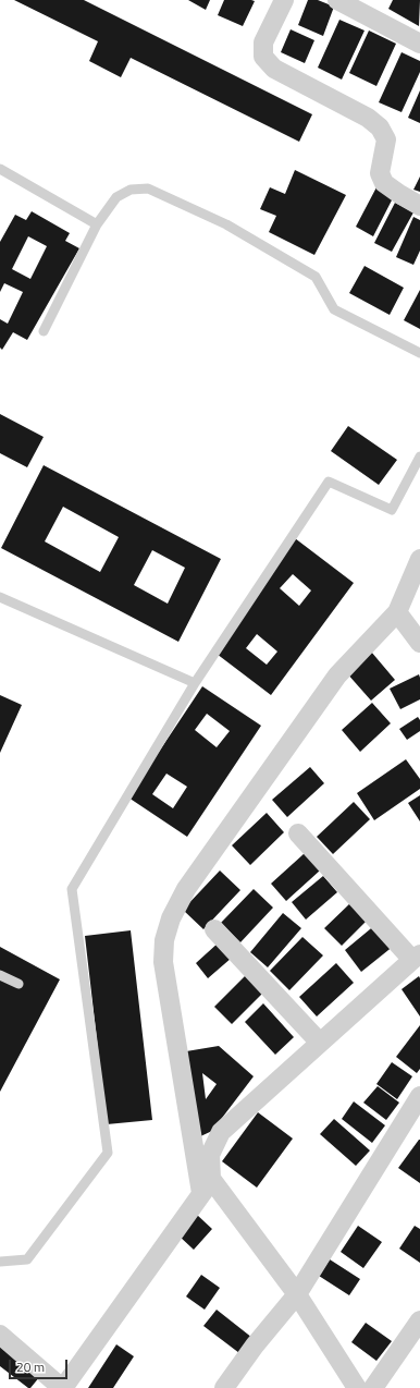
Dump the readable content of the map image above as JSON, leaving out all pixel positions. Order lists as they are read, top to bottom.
{
  "scale_bar": "20 m"
}
